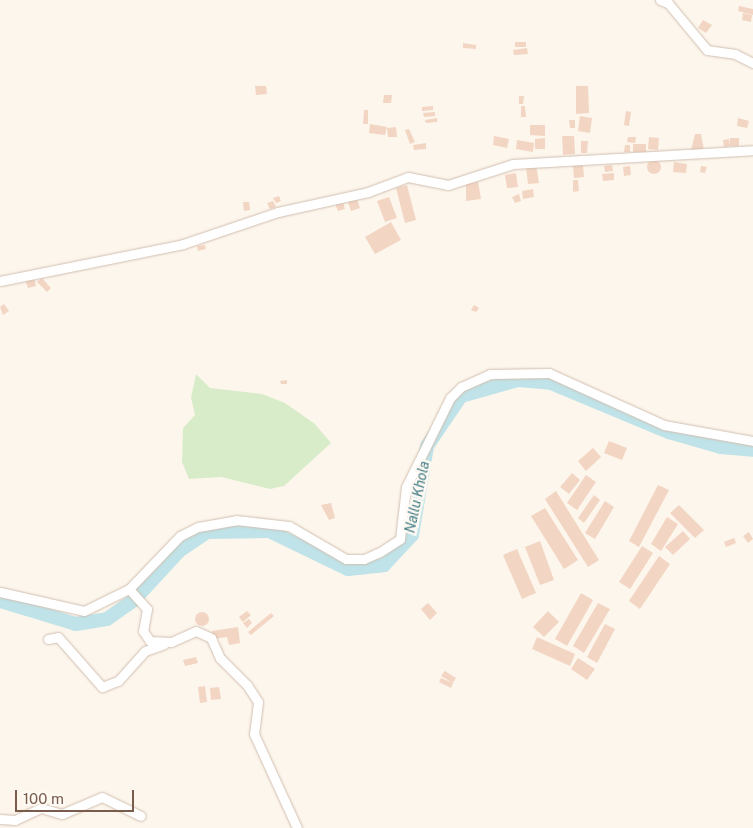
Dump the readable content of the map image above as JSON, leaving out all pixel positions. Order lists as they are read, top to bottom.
{
  "water": ["Nallu Khola"],
  "scale_bar": "100 m"
}
